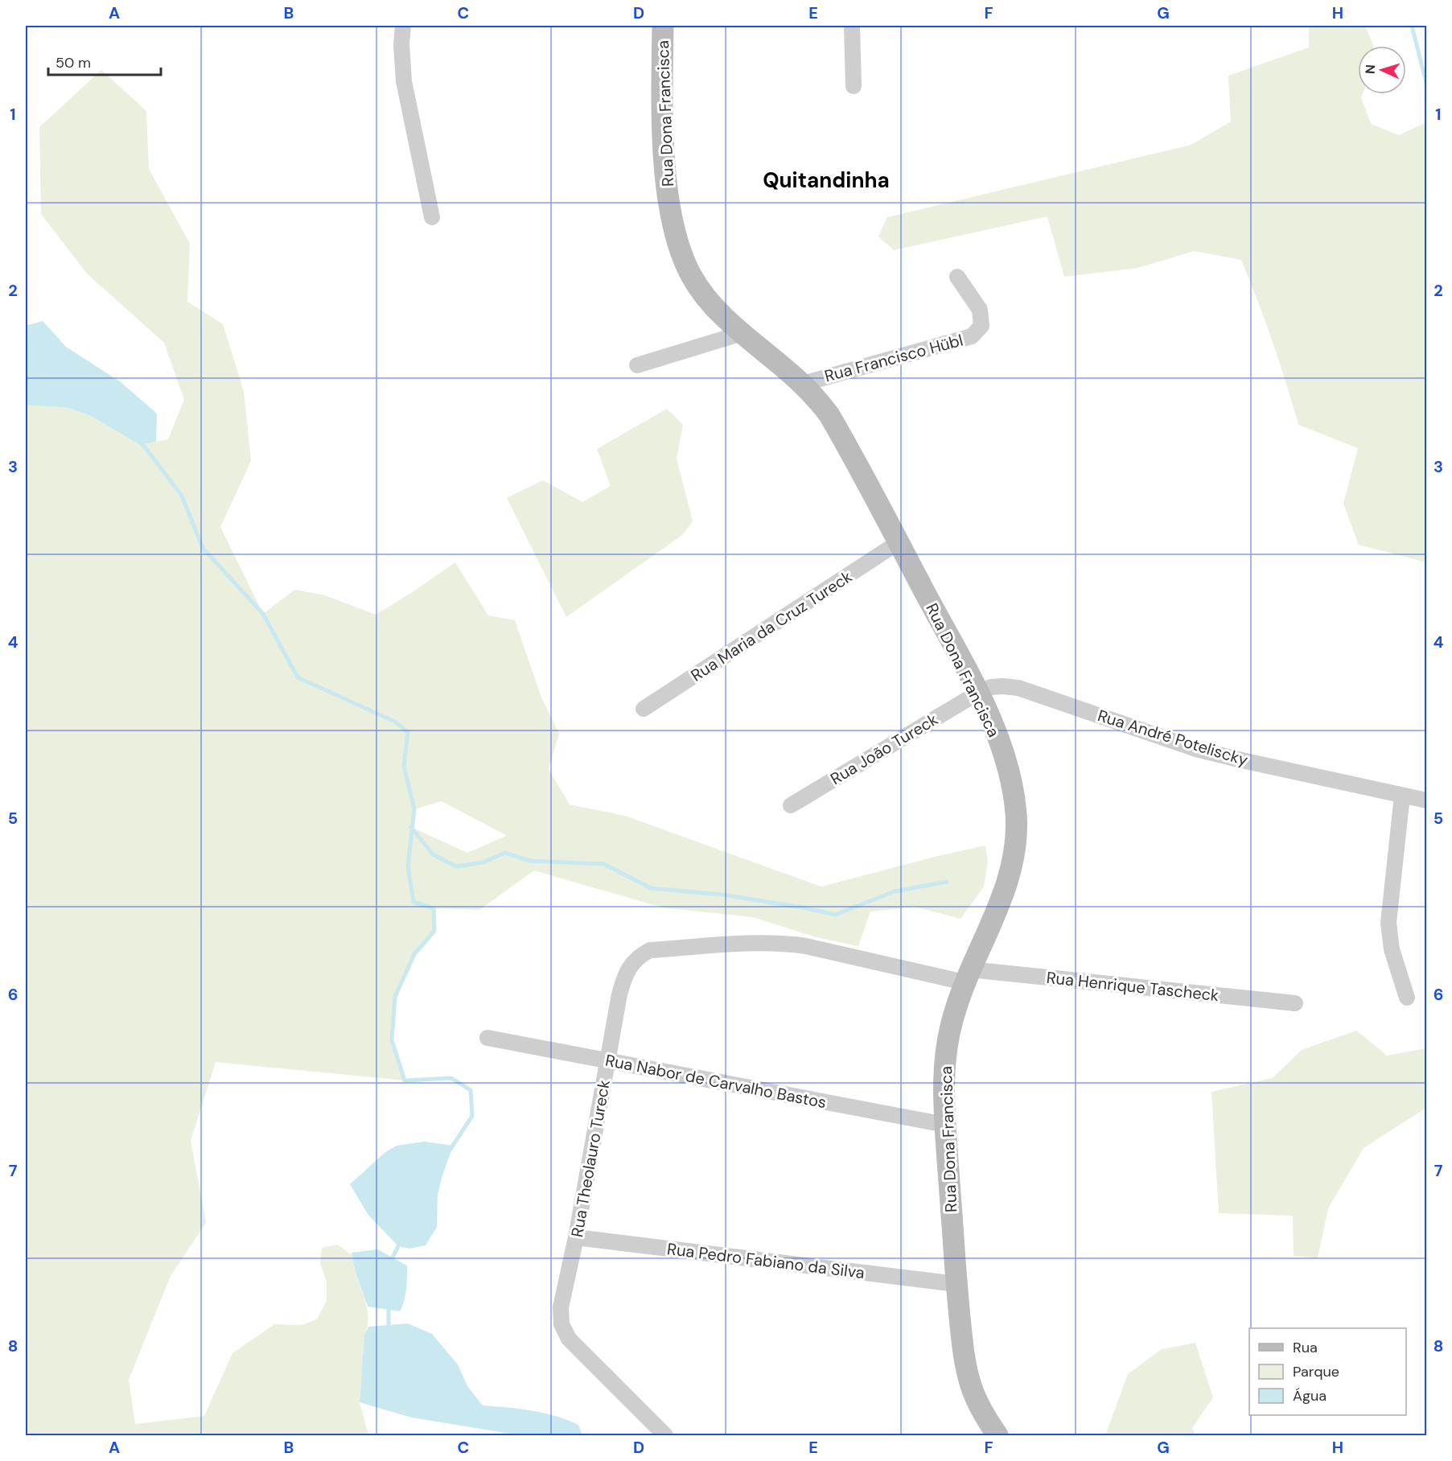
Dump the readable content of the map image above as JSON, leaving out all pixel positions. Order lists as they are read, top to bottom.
{
  "streets": {
    "main road": ["Rua Dona Francisca"],
    "street": [
      "Rua Francisco Hübl",
      "Rua Maria da Cruz Tureck",
      "Rua André Poteliscky",
      "Rua João Tureck",
      "Rua Henrique Tascheck",
      "Rua Nabor de Carvalho Bastos",
      "Rua Theolauro Tureck",
      "Rua Pedro Fabiano da Silva"
    ]
  },
  "crossings": [
    ["Rua Dona Francisca", "Rua Francisco Hübl"],
    ["Rua Dona Francisca", "Rua Maria da Cruz Tureck"],
    ["Rua Dona Francisca", "Rua André Poteliscky"],
    ["Rua Dona Francisca", "Rua João Tureck"],
    ["Rua Dona Francisca", "Rua Henrique Tascheck"],
    ["Rua Dona Francisca", "Rua Nabor de Carvalho Bastos"],
    ["Rua Dona Francisca", "Rua Pedro Fabiano da Silva"],
    ["Rua André Poteliscky", "Rua João Tureck"],
    ["Rua Henrique Tascheck", "Rua Theolauro Tureck"],
    ["Rua Nabor de Carvalho Bastos", "Rua Theolauro Tureck"],
    ["Rua Theolauro Tureck", "Rua Pedro Fabiano da Silva"]
  ],
  "districts": ["Quitandinha"],
  "legend": ["Rua", "Parque", "Água"],
  "scale_bar": "50 m",
  "north": "left",
  "grid": {
    "columns": [
      "A",
      "B",
      "C",
      "D",
      "E",
      "F",
      "G",
      "H"
    ],
    "rows": [
      "1",
      "2",
      "3",
      "4",
      "5",
      "6",
      "7",
      "8"
    ]
  }
}
